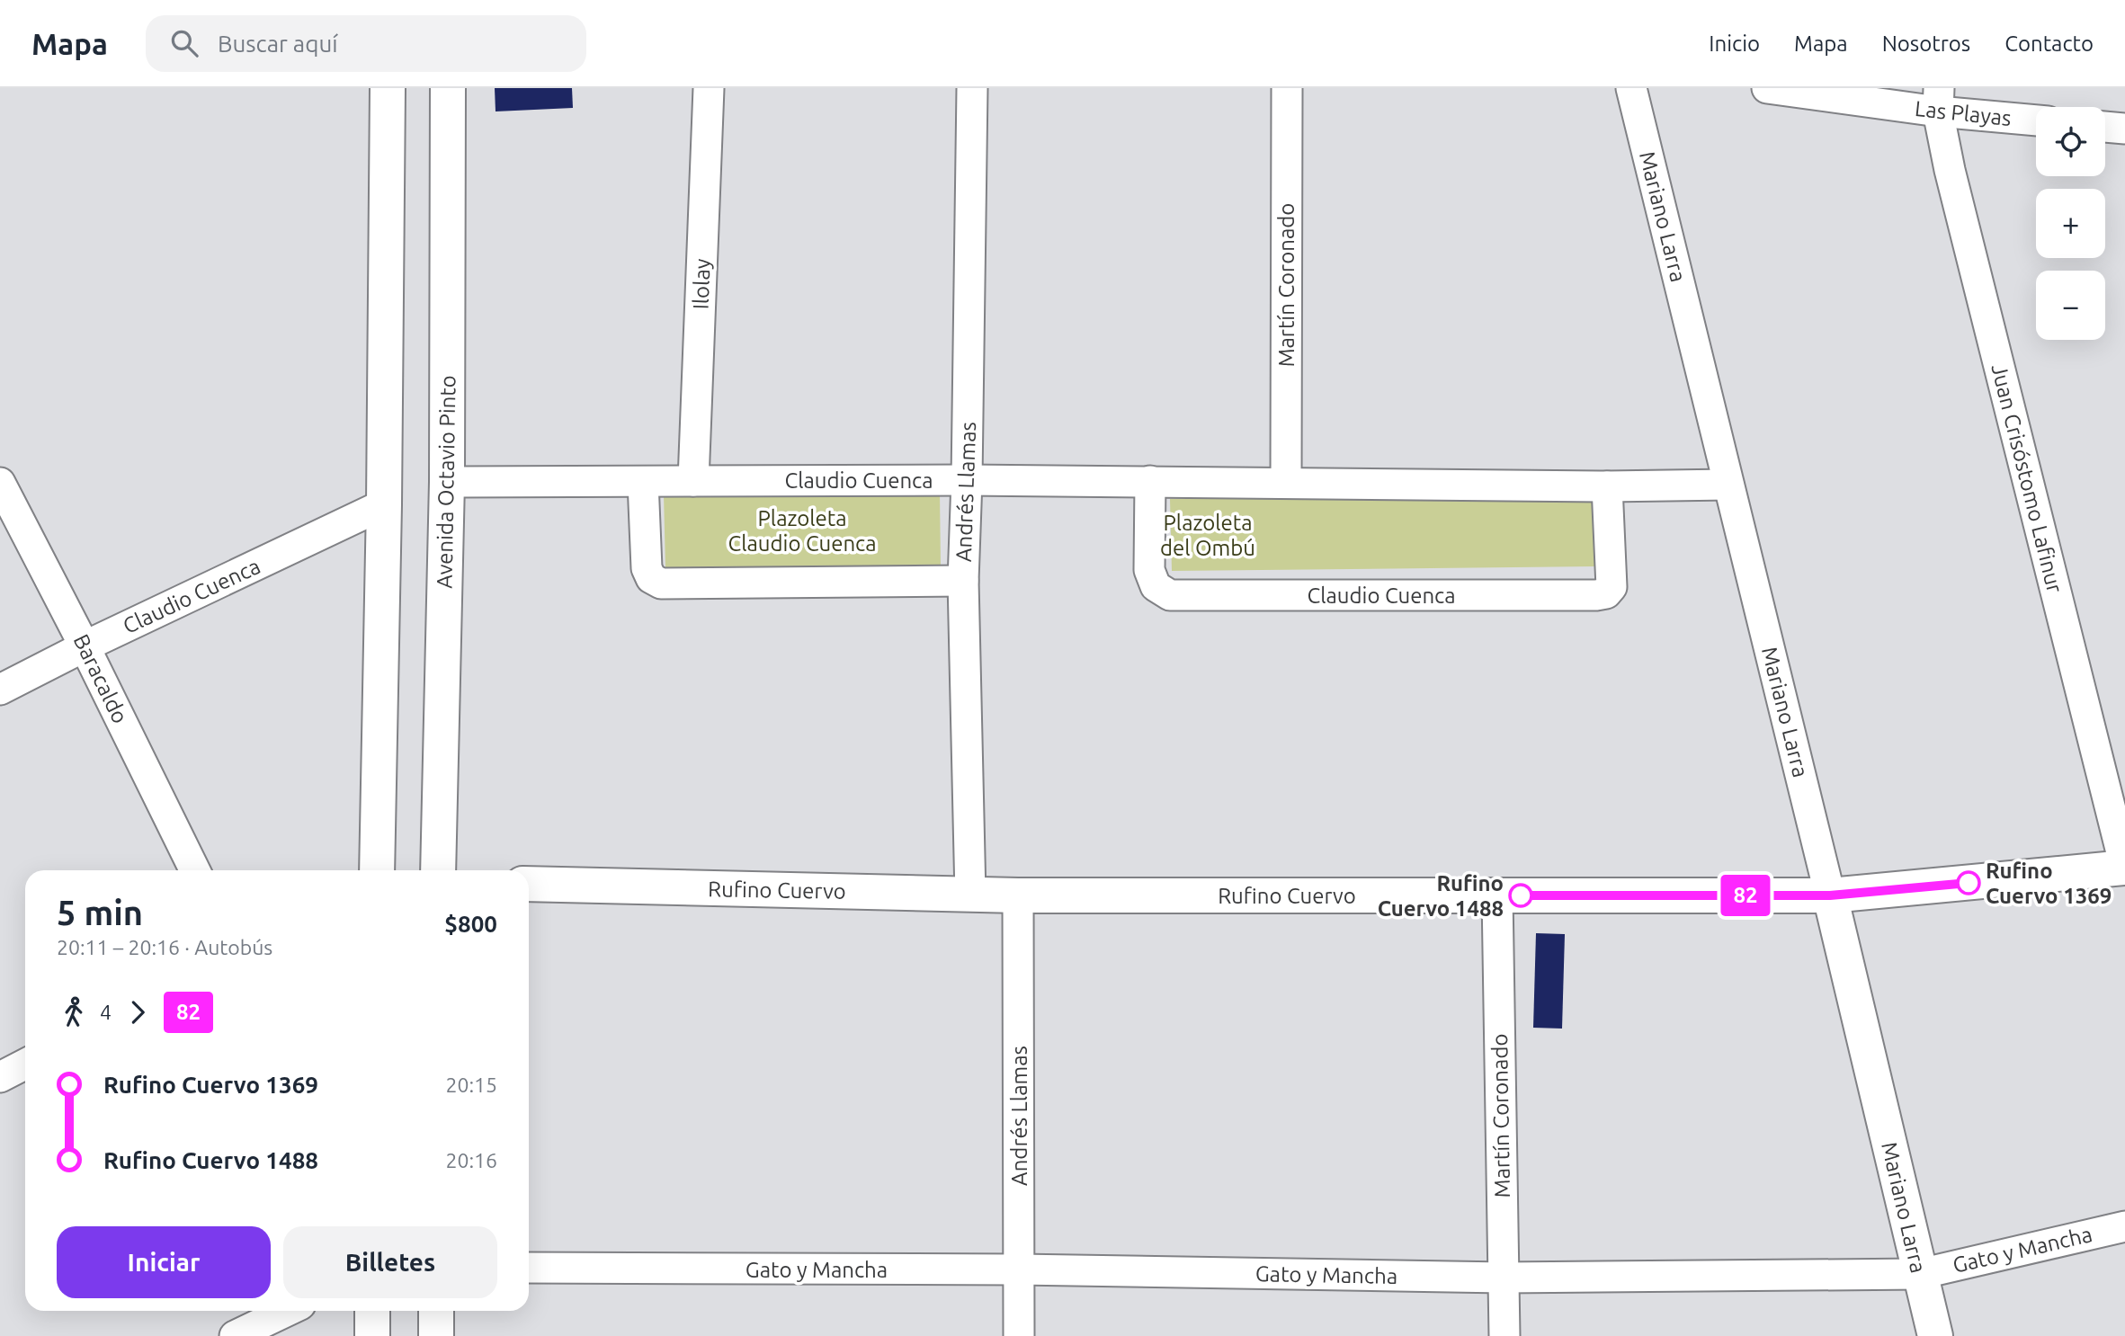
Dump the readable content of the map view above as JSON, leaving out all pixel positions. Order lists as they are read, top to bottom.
{
  "streets": {
    "main road": ["Mariano Larra", "Avenida Octavio Pinto", "Rufino Cuervo"],
    "street": [
      "Las Playas",
      "Ilolay",
      "Martín Coronado",
      "Juan Crisóstomo Lafinur",
      "Claudio Cuenca",
      "Andrés Llamas",
      "Baracaldo",
      "Gato y Mancha"
    ]
  },
  "crossings": [
    ["Las Playas", "Juan Crisóstomo Lafinur"],
    ["Mariano Larra", "Claudio Cuenca"],
    ["Mariano Larra", "Rufino Cuervo"],
    ["Mariano Larra", "Gato y Mancha"],
    ["Ilolay", "Claudio Cuenca"],
    ["Martín Coronado", "Claudio Cuenca"],
    ["Martín Coronado", "Rufino Cuervo"],
    ["Martín Coronado", "Gato y Mancha"],
    ["Juan Crisóstomo Lafinur", "Rufino Cuervo"],
    ["Claudio Cuenca", "Avenida Octavio Pinto"],
    ["Claudio Cuenca", "Andrés Llamas"],
    ["Claudio Cuenca", "Baracaldo"],
    ["Andrés Llamas", "Rufino Cuervo"],
    ["Andrés Llamas", "Gato y Mancha"]
  ],
  "parks": ["Plazoleta Claudio Cuenca", "Plazoleta del Ombú"],
  "places": ["Rufino Cuervo 1369", "Rufino Cuervo 1488"],
  "lines": ["bus line 82"],
  "page": {
    "header": "Mapa",
    "search": "Buscar aquí",
    "nav": [
      "Inicio",
      "Mapa",
      "Nosotros",
      "Contacto"
    ],
    "on_map": "82",
    "map_buttons": ["+", "−"],
    "heading": ["5 min", "20:11 – 20:16 · Autobús", "$800"],
    "legs": ["4", "82"],
    "list": [
      {
        "name": "Rufino Cuervo 1369",
        "value": "20:15"
      },
      {
        "name": "Rufino Cuervo 1488",
        "value": "20:16"
      }
    ],
    "buttons": ["Iniciar", "Billetes"]
  }
}
